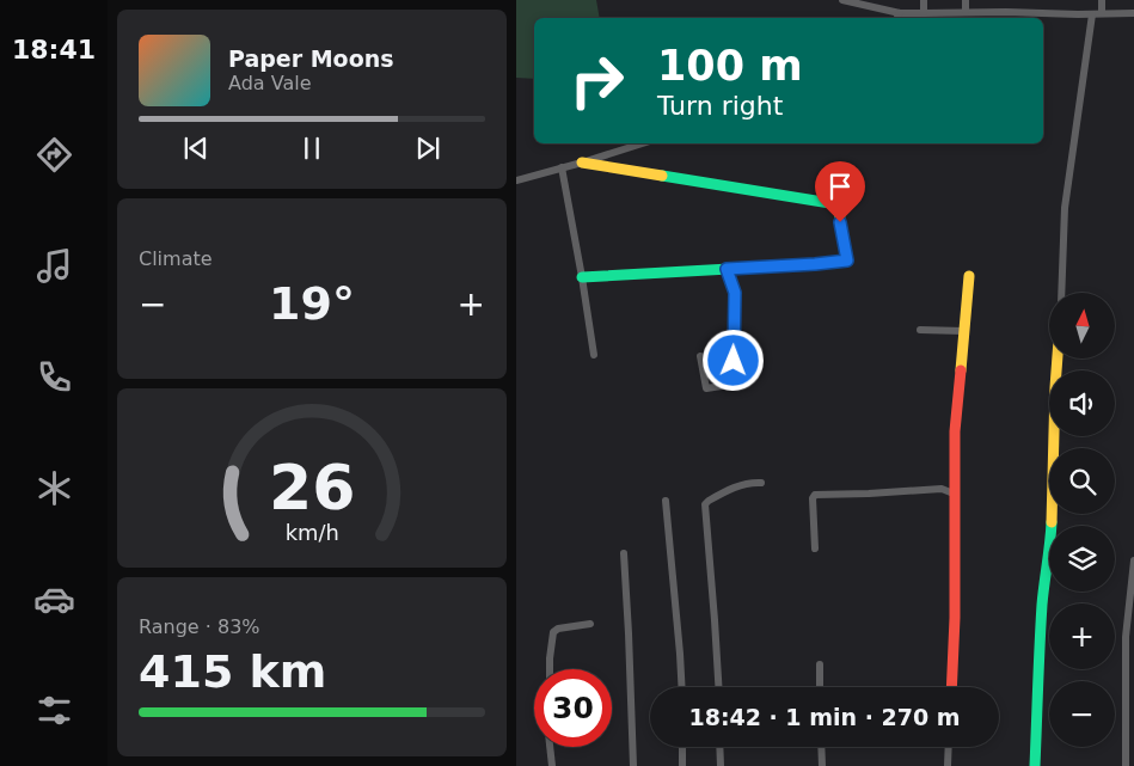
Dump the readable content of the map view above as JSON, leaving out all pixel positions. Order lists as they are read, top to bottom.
{
  "north": "top",
  "page": {
    "tabs": "18:41",
    "turn": ["100 m", "Turn right"],
    "song": ["Paper Moons", "Ada Vale"],
    "tile": [
      "Climate",
      ["Range · 83%", "415 km"]
    ],
    "heat": ["−", "19°", "+"],
    "map_buttons": ["+", "−"],
    "limit": "30",
    "trip": "18:42 · 1 min · 270 m",
    "gauge": ["26", "km/h"]
  }
}
